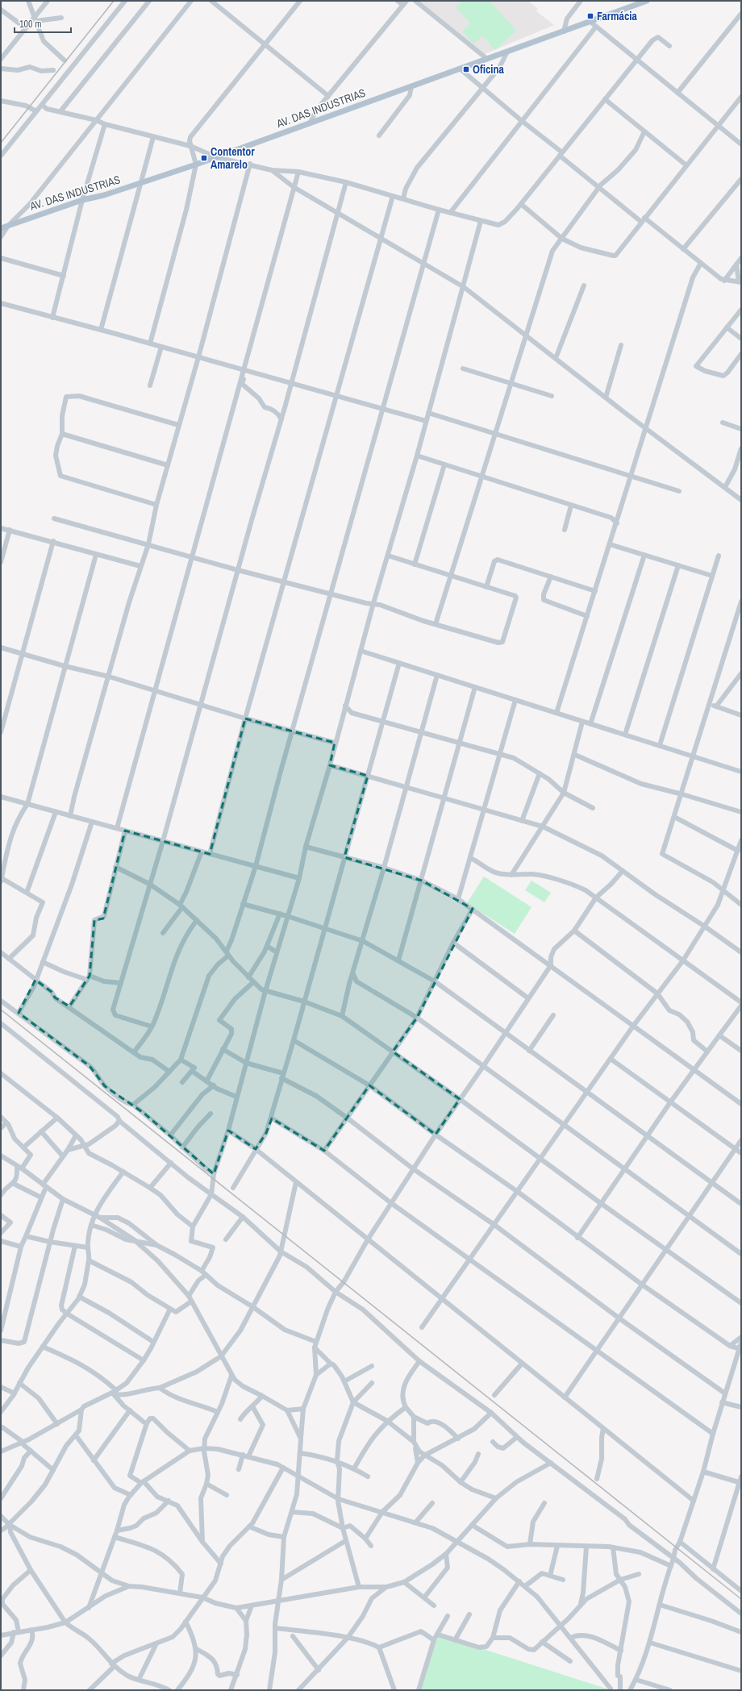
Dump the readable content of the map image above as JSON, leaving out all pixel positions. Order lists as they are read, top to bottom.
{
  "streets": {
    "main road": ["AV. DAS INDUSTRIAS"]
  },
  "places": {
    "transit": ["Farmácia", "Oficina", "Contentor Amarelo"]
  },
  "scale_bar": "100 m"
}
